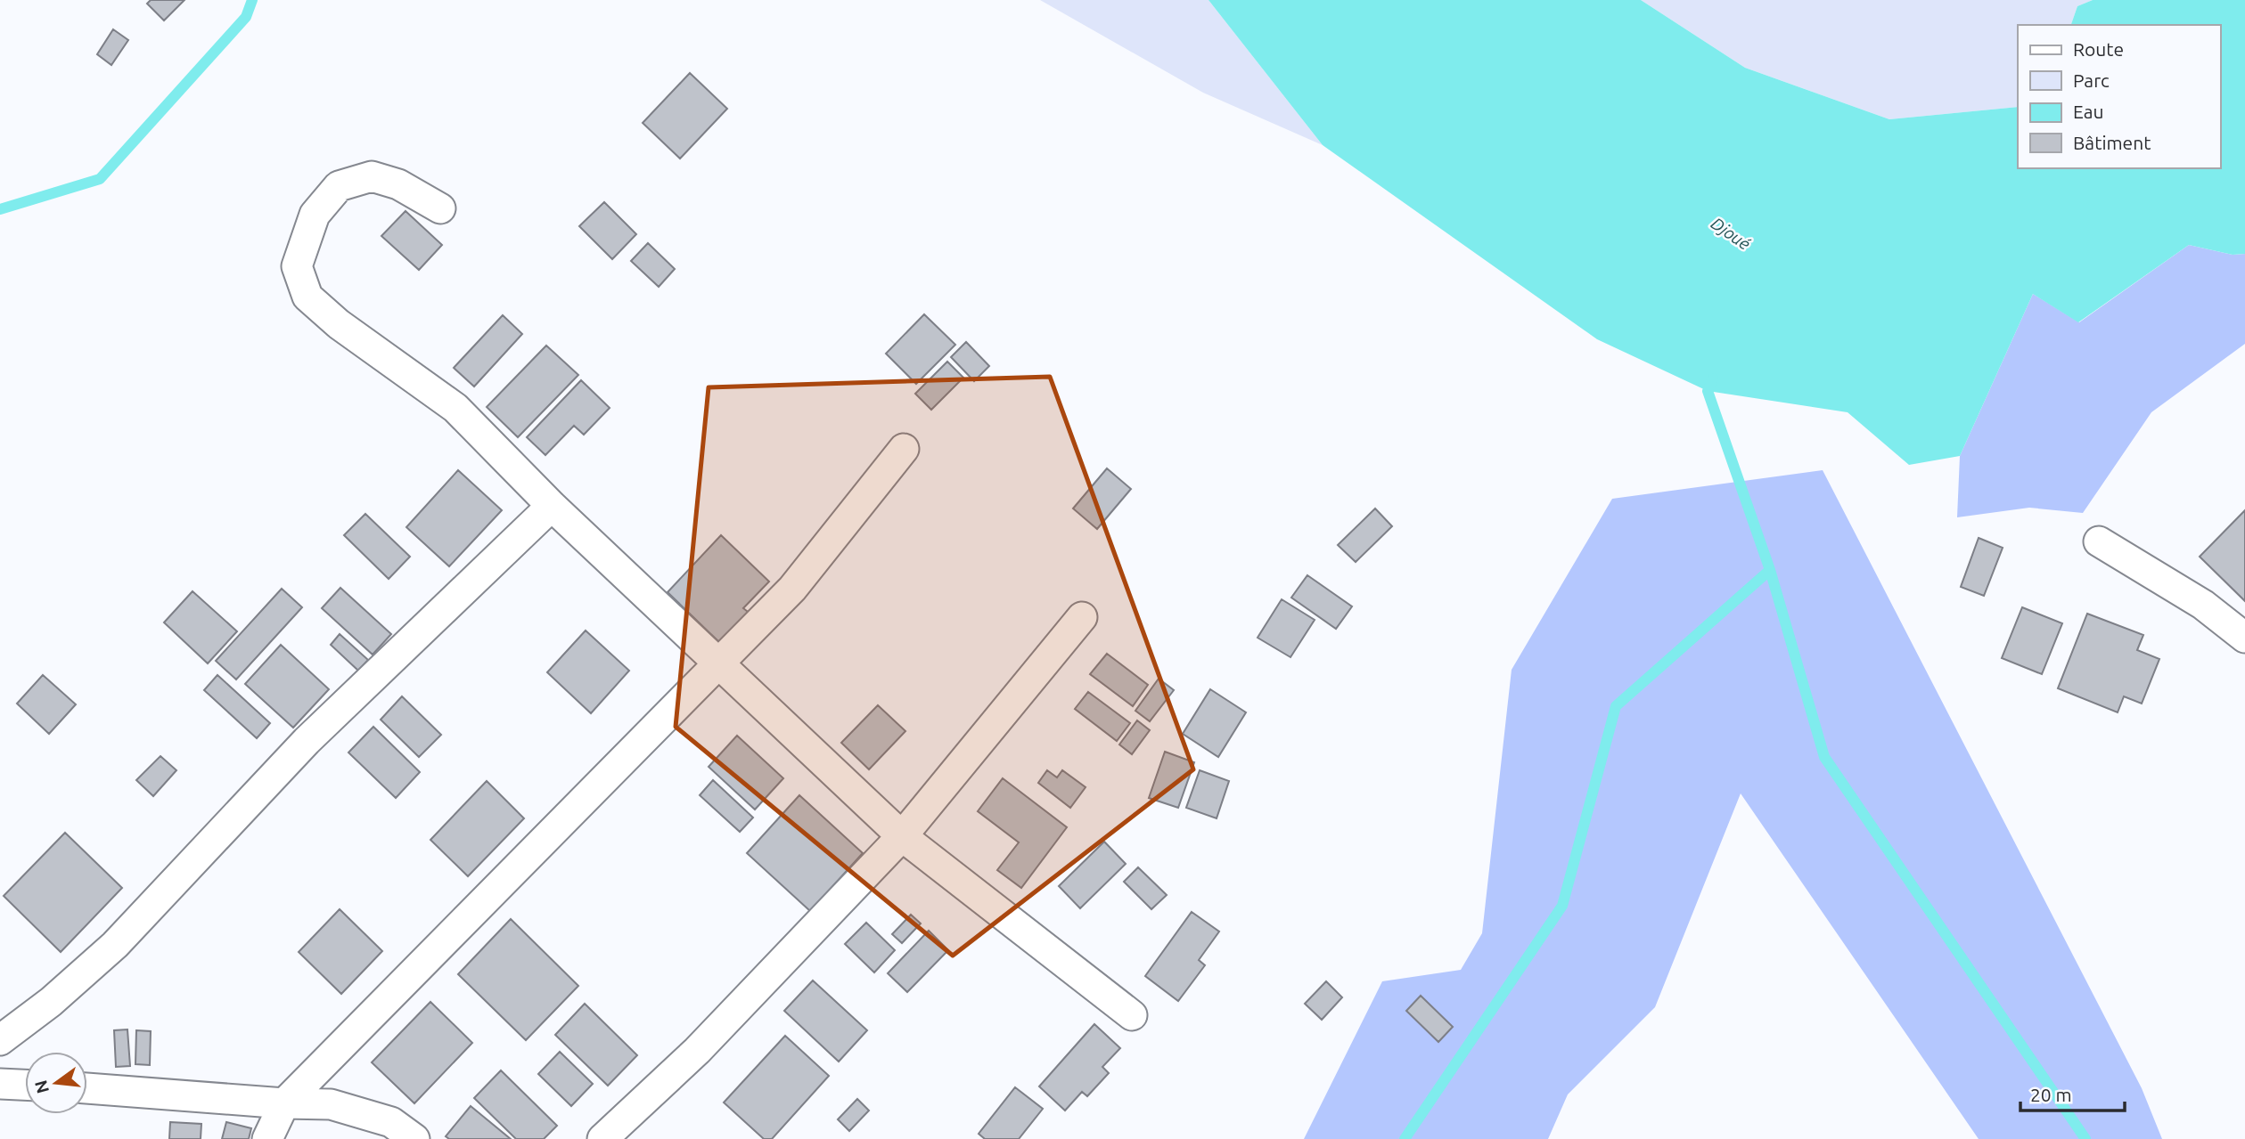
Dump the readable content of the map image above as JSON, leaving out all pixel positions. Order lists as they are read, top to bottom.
{
  "water": ["Djoué"],
  "legend": [
    "Route",
    "Parc",
    "Eau",
    "Bâtiment"
  ],
  "scale_bar": "20 m",
  "north": "left"
}
